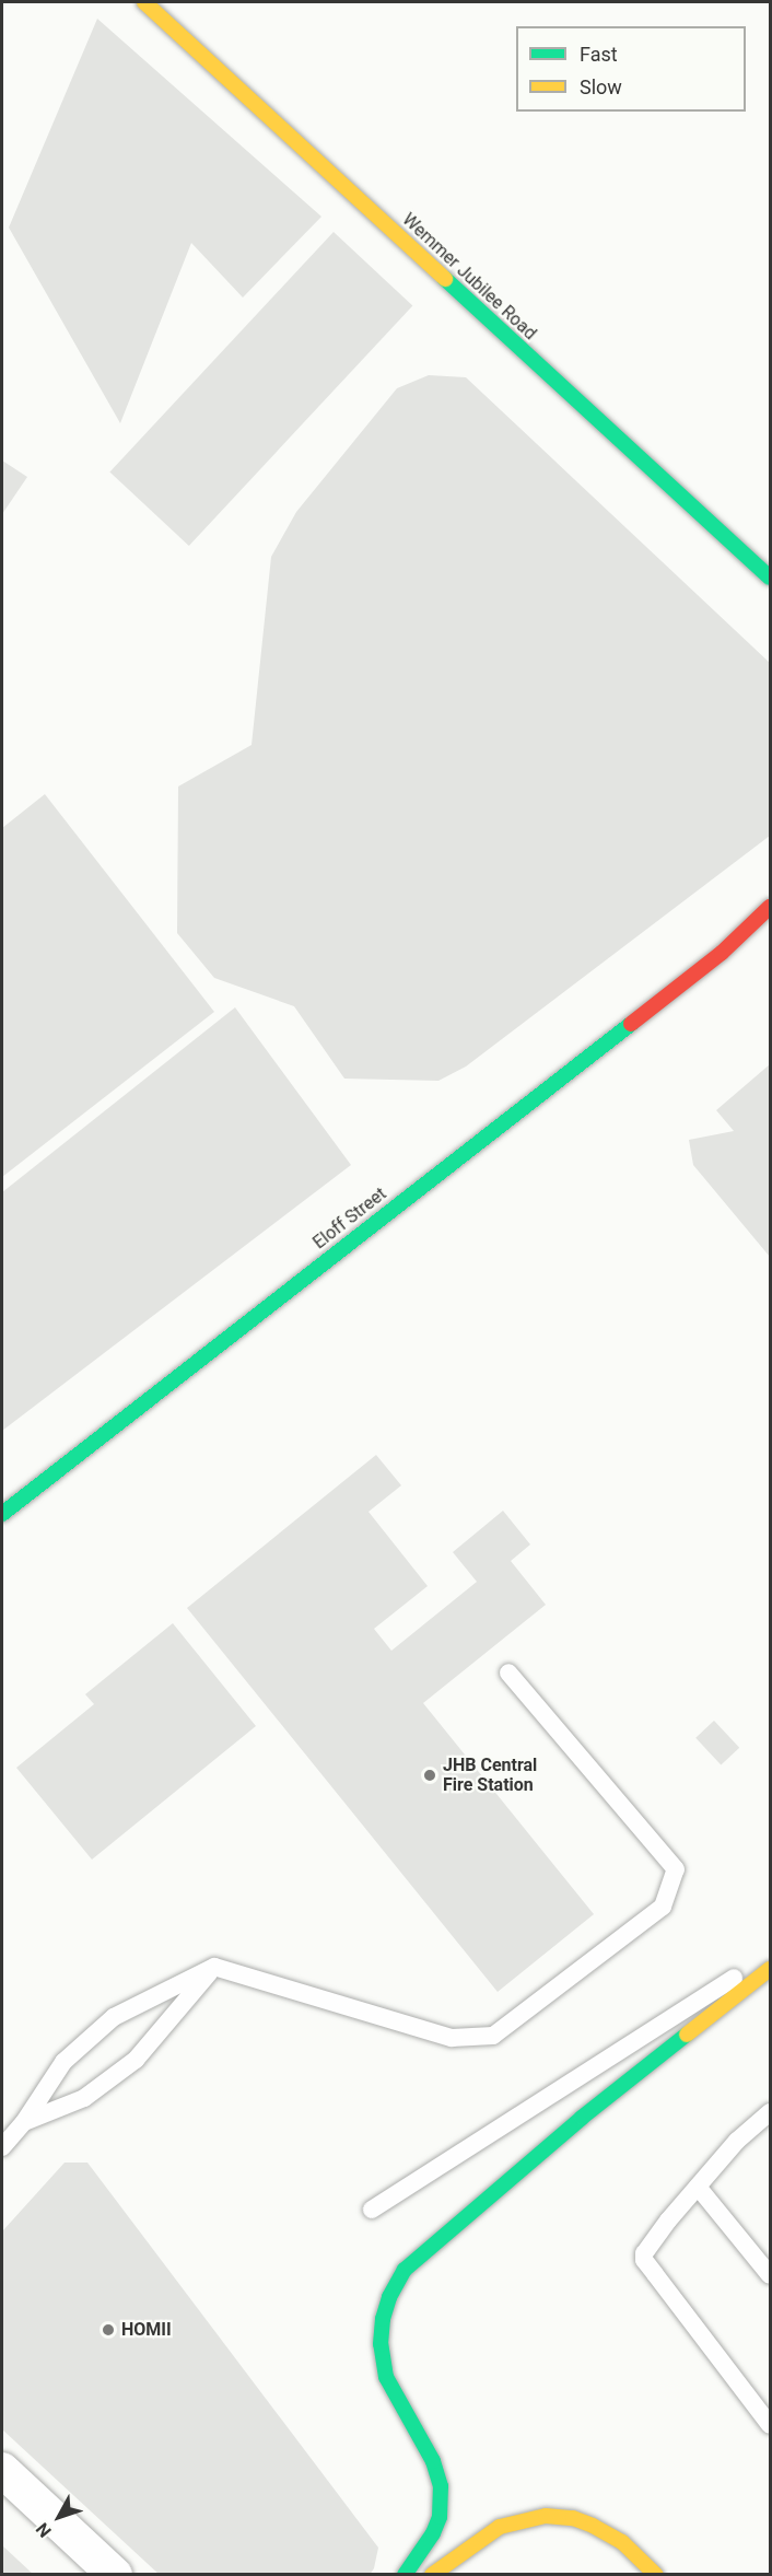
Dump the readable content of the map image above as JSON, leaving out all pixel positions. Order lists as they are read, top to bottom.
{
  "streets": {
    "main road": ["Wemmer Jubilee Road", "Eloff Street"]
  },
  "places": ["JHB Central Fire Station", "HOMII"],
  "legend": ["Fast", "Slow"],
  "north": "bottom left"
}
